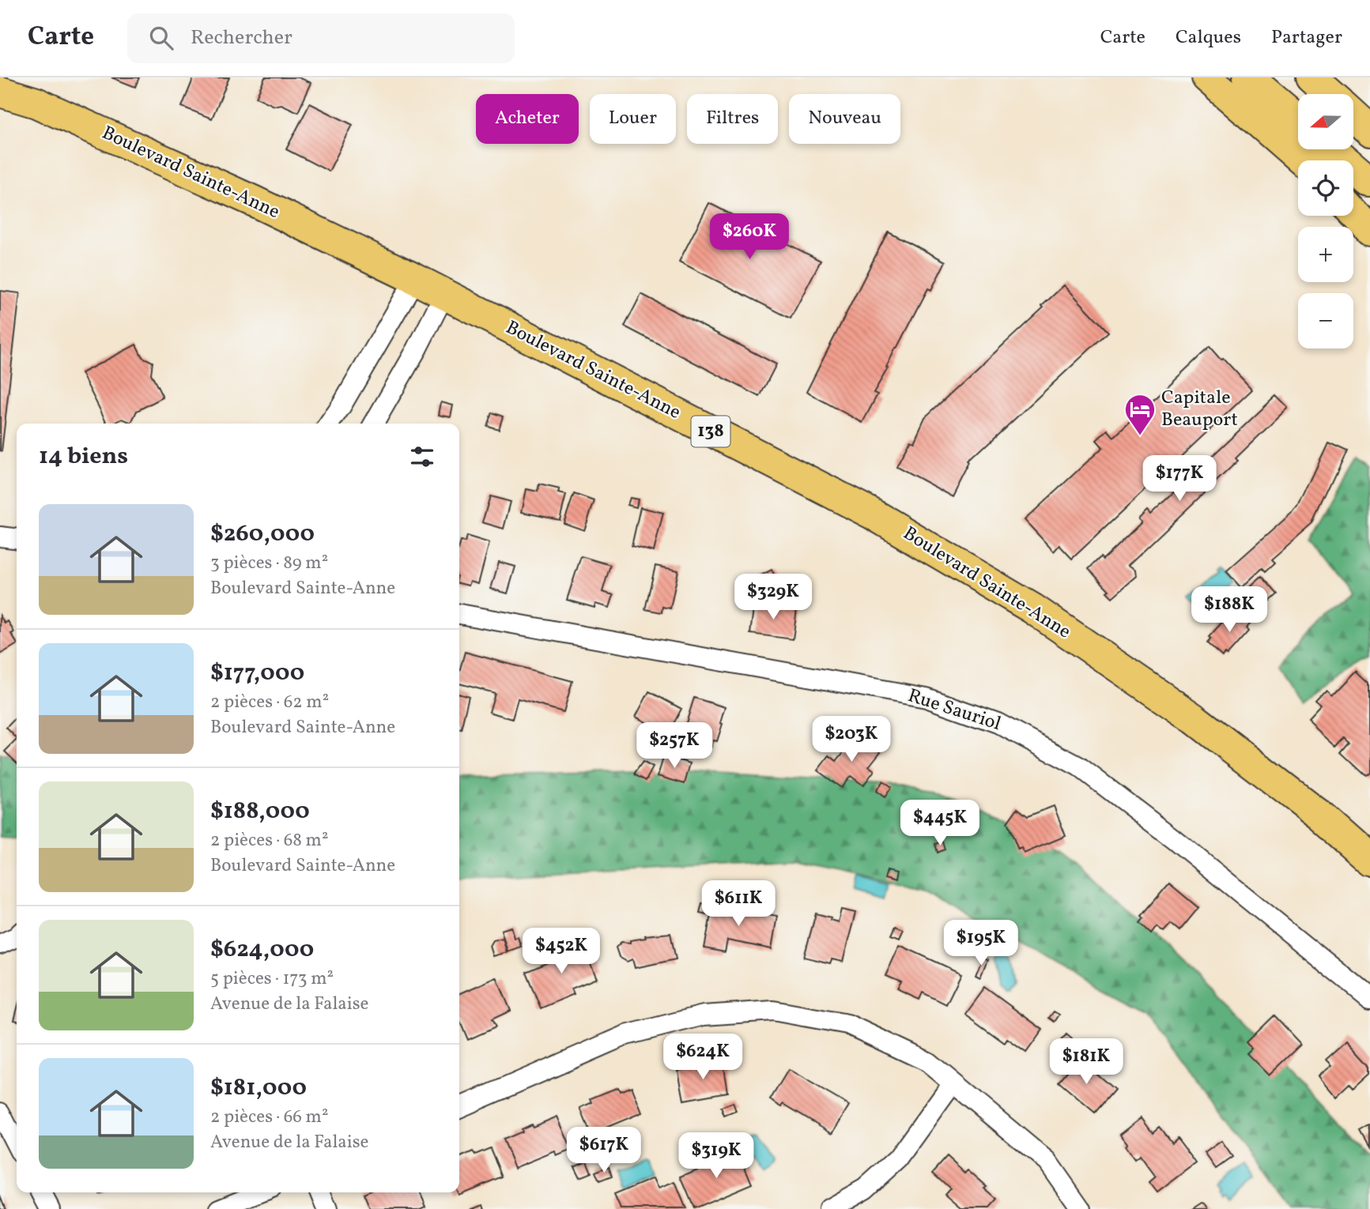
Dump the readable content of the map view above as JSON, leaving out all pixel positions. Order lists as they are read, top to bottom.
{
  "streets": {
    "main road": ["Boulevard Sainte-Anne", "138"],
    "street": ["Rue Sauriol"]
  },
  "places": {
    "hotel": ["Capitale Beauport"]
  },
  "north": "left",
  "page": {
    "header": "Carte",
    "search": "Rechercher",
    "nav": ["Carte", "Calques", "Partager"],
    "map_buttons": ["+", "−"],
    "chip": [
      "Acheter",
      "Louer",
      "Filtres",
      "Nouveau"
    ],
    "price": [
      "$260K",
      "$177K",
      "$329K",
      "$188K",
      "$203K",
      "$257K",
      "$445K",
      "$611K",
      "$195K",
      "$452K",
      "$624K",
      "$181K",
      "$617K",
      "$319K"
    ],
    "heading": "14 biens",
    "list": [
      {
        "name": "$260,000",
        "note": "3 pièces · 89 m² · Boulevard Sainte-Anne"
      },
      {
        "name": "$177,000",
        "note": "2 pièces · 62 m² · Boulevard Sainte-Anne"
      },
      {
        "name": "$188,000",
        "note": "2 pièces · 68 m² · Boulevard Sainte-Anne"
      },
      {
        "name": "$624,000",
        "note": "5 pièces · 173 m² · Avenue de la Falaise"
      },
      {
        "name": "$181,000",
        "note": "2 pièces · 66 m² · Avenue de la Falaise"
      }
    ]
  }
}
